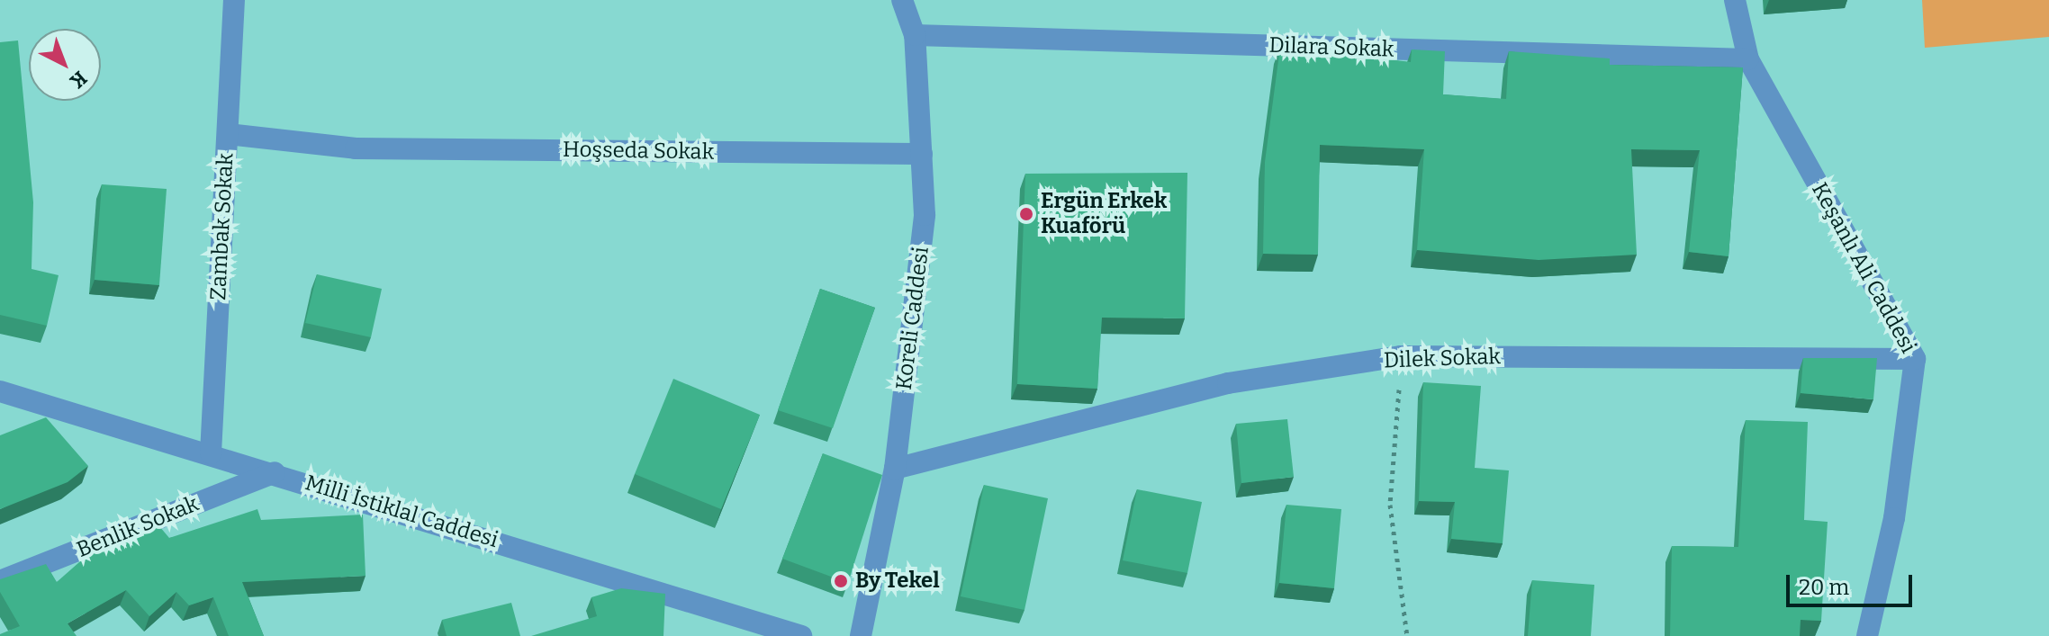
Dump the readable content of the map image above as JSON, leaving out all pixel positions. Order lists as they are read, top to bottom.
{
  "streets": {
    "street": [
      "Dilara Sokak",
      "Hoşseda Sokak",
      "Zambak Sokak",
      "Keşanlı Ali Caddesi",
      "Koreli Caddesi",
      "Dilek Sokak",
      "Milli İstiklal Caddesi",
      "Benlik Sokak"
    ]
  },
  "crossings": [
    ["Dilara Sokak", "Keşanlı Ali Caddesi"],
    ["Dilara Sokak", "Koreli Caddesi"],
    ["Hoşseda Sokak", "Zambak Sokak"],
    ["Hoşseda Sokak", "Koreli Caddesi"],
    ["Zambak Sokak", "Milli İstiklal Caddesi"],
    ["Keşanlı Ali Caddesi", "Dilek Sokak"],
    ["Koreli Caddesi", "Dilek Sokak"],
    ["Milli İstiklal Caddesi", "Benlik Sokak"]
  ],
  "places": ["Ergün Erkek Kuaförü", "By Tekel"],
  "scale_bar": "20 m",
  "north": "bottom right"
}
